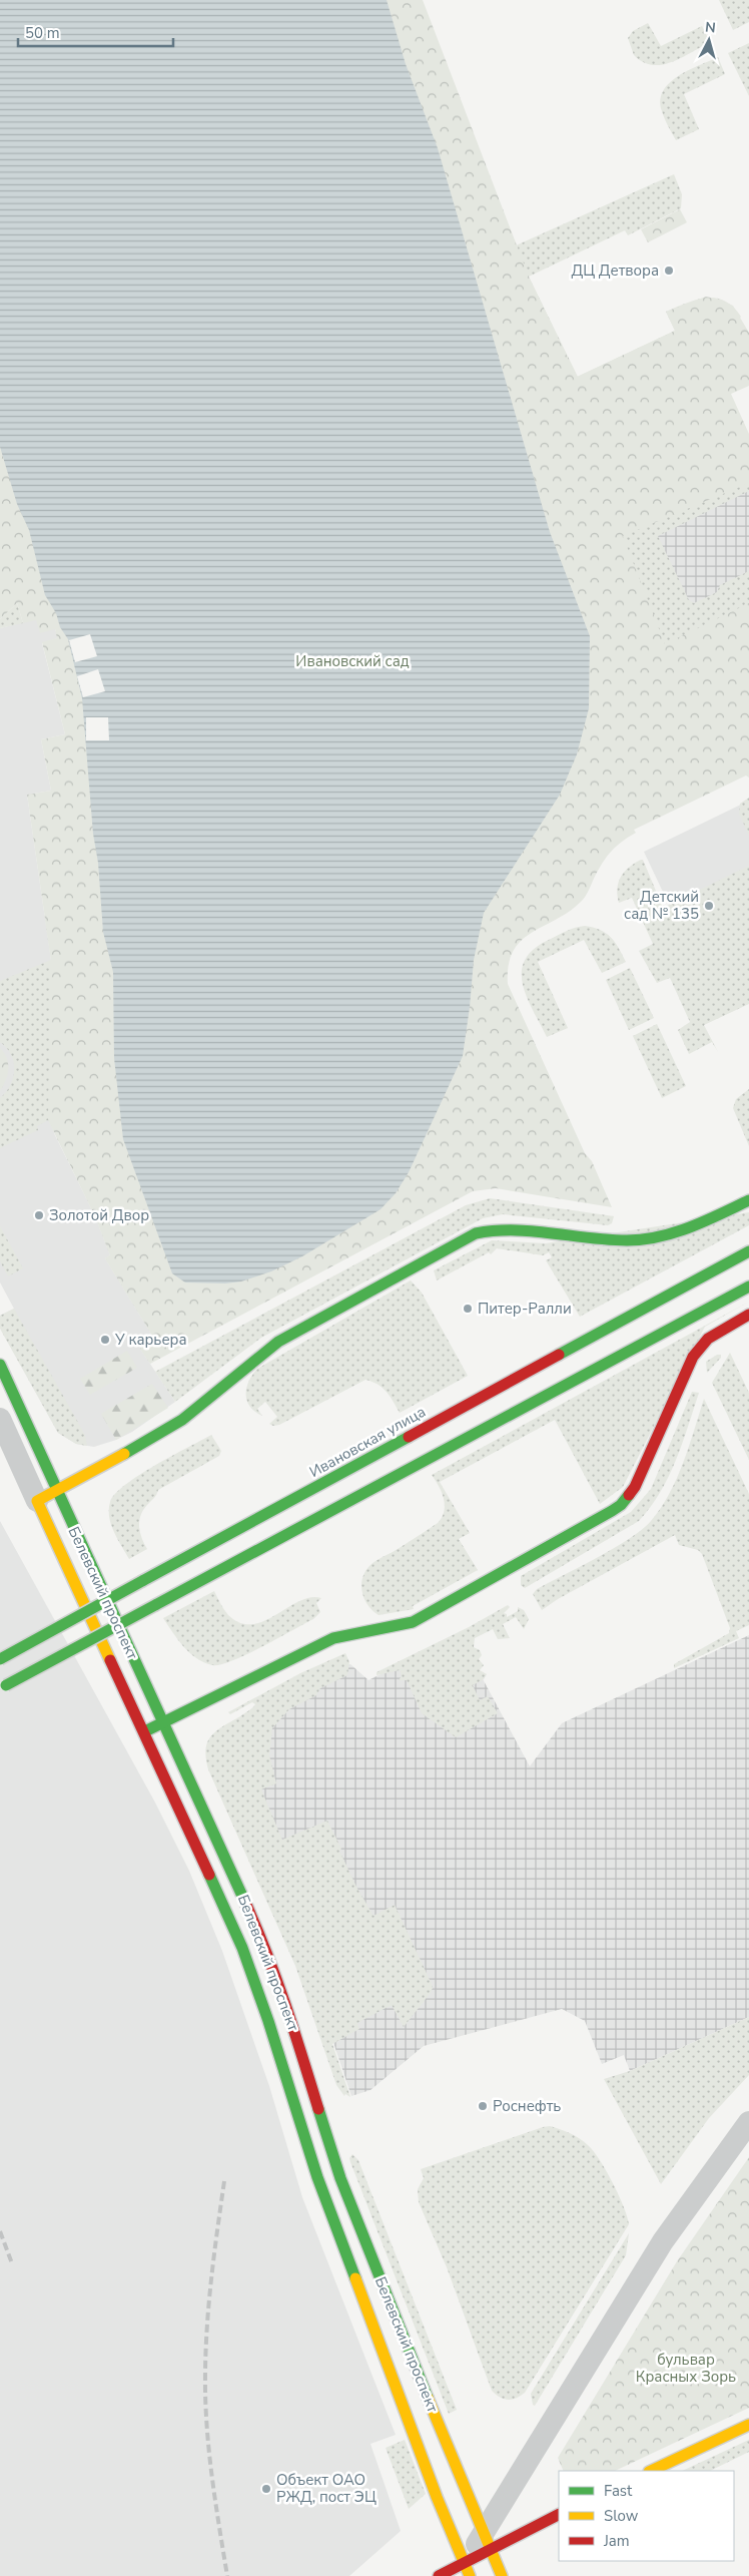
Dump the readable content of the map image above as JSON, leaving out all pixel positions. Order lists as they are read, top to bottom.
{
  "streets": {
    "street": ["Ивановская улица", "Белевский проспект"]
  },
  "parks": ["Ивановский сад", "бульвар Красных Зорь"],
  "places": [
    "ДЦ Детвора",
    "Детский сад № 135",
    "Золотой Двор",
    "Питер-Ралли",
    "У карьера",
    "Роснефть",
    "Объект ОАО РЖД, пост ЭЦ"
  ],
  "legend": ["Fast", "Slow", "Jam"],
  "scale_bar": "50 m",
  "north": "top"
}
